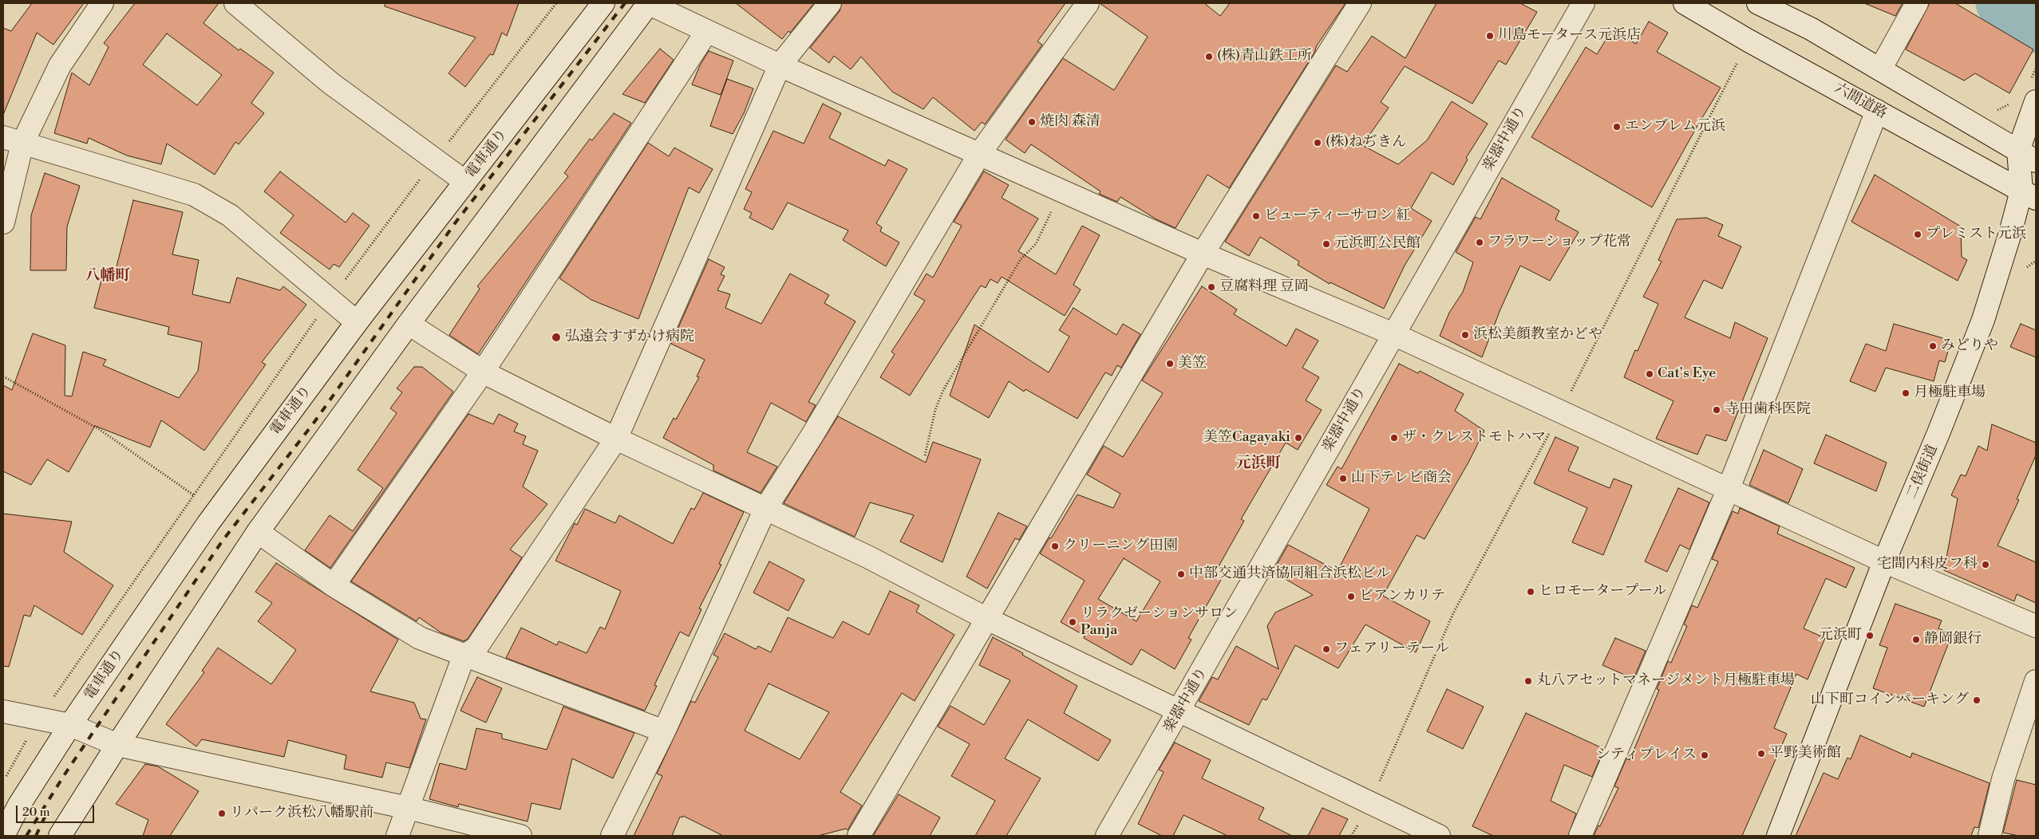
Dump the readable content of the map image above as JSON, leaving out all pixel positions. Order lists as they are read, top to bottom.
{
  "streets": {
    "street": [
      "六間道路",
      "楽器中通り",
      "電車通り",
      "二俣街道"
    ]
  },
  "crossings": [
    ["六間道路", "二俣街道"]
  ],
  "districts": ["八幡町", "元浜町"],
  "places": [
    "川島モータース元浜店",
    "(株)青山鉄工所",
    "焼肉 森清",
    "エンブレム元浜",
    "(株)ねぢきん",
    "ビューティーサロン 紅",
    "プレミスト元浜",
    "フラワーショップ花常",
    "元浜町公民館",
    "豆腐料理 豆岡",
    "浜松美顔教室かどや",
    "弘遠会すずかけ病院",
    "みどりや",
    "美笠",
    "Cat's Eye",
    "月極駐車場",
    "寺田歯科医院",
    "美笠Cagayaki",
    "ザ・クレストモトハマ",
    "山下テレビ商会",
    "クリーニング田園",
    "宅間内科皮フ科",
    "中部交通共済協同組合浜松ビル",
    "ヒロモータープール",
    "ビアンカリテ",
    "リラクゼーションサロン Panja",
    "元浜町",
    "静岡銀行",
    "フェアリーテール",
    "丸八アセットマネージメント月極駐車場",
    "山下町コインパーキング",
    "平野美術館",
    "シティプレイス",
    "リパーク浜松八幡駅前"
  ],
  "scale_bar": "20 m"
}
